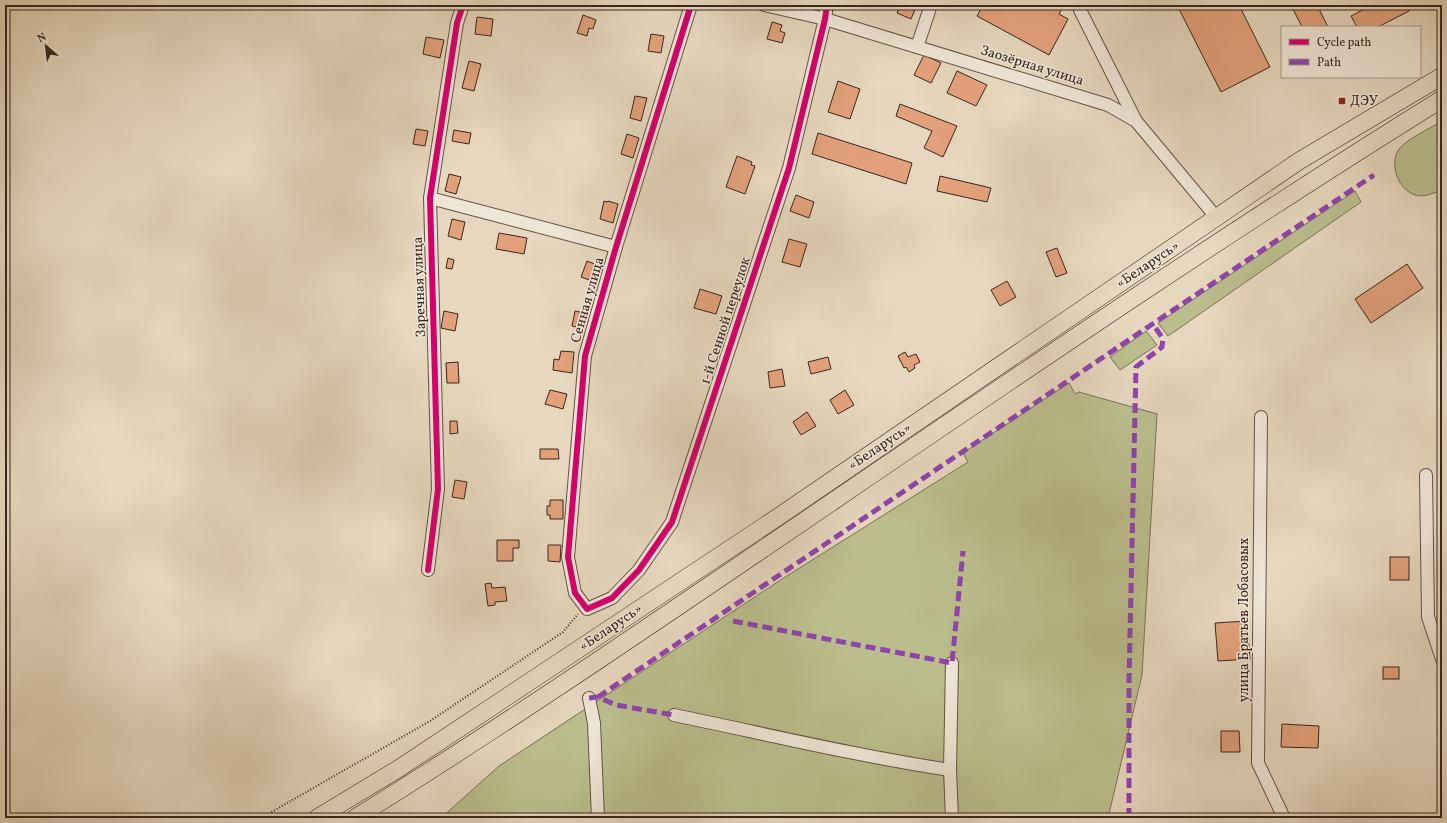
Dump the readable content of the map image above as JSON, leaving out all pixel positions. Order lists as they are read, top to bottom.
{
  "streets": {
    "highway": ["«Беларусь»"],
    "street": [
      "Заозёрная улица",
      "Заречная улица",
      "Сенная улица",
      "1-й Сенной переулок",
      "улица Братьев Лобасовых"
    ]
  },
  "crossings": [
    ["Заозёрная улица", "«Беларусь»"],
    ["Заозёрная улица", "1-й Сенной переулок"],
    ["Сенная улица", "1-й Сенной переулок"]
  ],
  "places": {
    "transit": ["ДЭУ"]
  },
  "legend": ["Cycle path", "Path"],
  "north": "top left"
}
